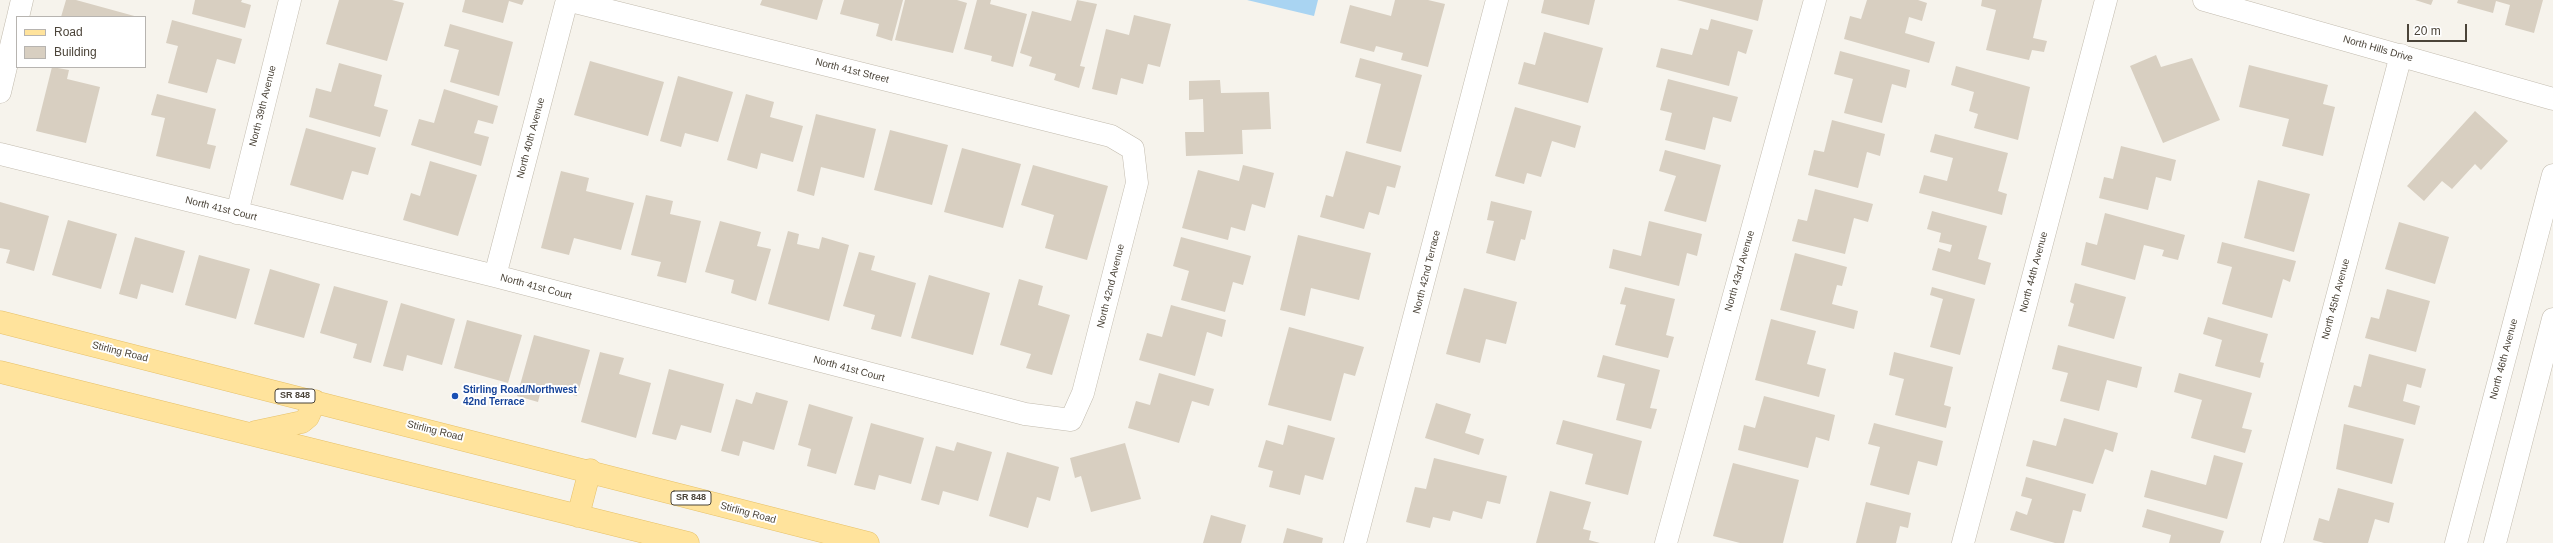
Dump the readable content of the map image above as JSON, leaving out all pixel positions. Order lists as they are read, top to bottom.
{
  "streets": {
    "main road": ["Stirling Road", "SR 848"],
    "street": [
      "North Hills Drive",
      "North 41st Street",
      "North 39th Avenue",
      "North 40th Avenue",
      "North 41st Court",
      "North 43rd Avenue",
      "North 42nd Terrace",
      "North 44th Avenue",
      "North 42nd Avenue",
      "North 45th Avenue",
      "North 46th Avenue"
    ]
  },
  "crossings": [
    ["North Hills Drive", "North 45th Avenue"],
    ["North 41st Street", "North 40th Avenue"],
    ["North 41st Street", "North 42nd Avenue"],
    ["North 39th Avenue", "North 41st Court"],
    ["North 40th Avenue", "North 41st Court"],
    ["North 41st Court", "North 42nd Avenue"]
  ],
  "places": ["Stirling Road/Northwest 42nd Terrace"],
  "legend": ["Road", "Building"],
  "scale_bar": "20 m"
}
